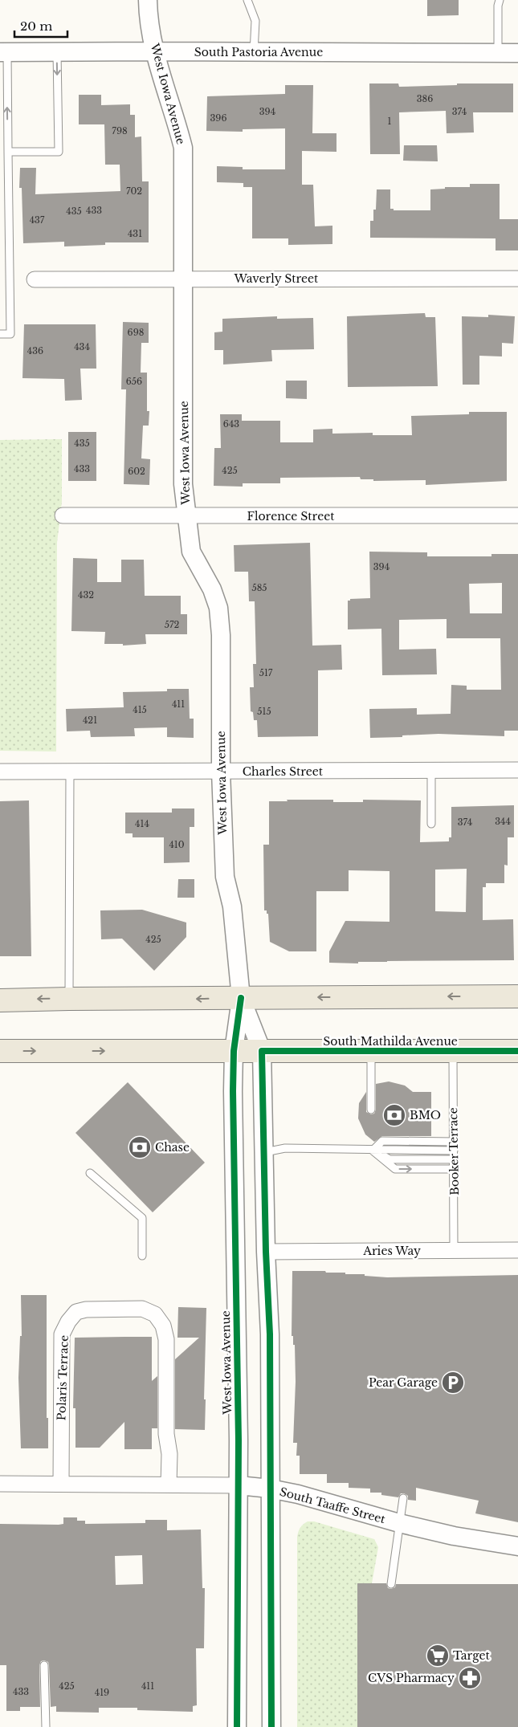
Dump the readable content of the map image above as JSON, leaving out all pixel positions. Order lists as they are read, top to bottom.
{
  "streets": {
    "main road": ["South Mathilda Avenue"],
    "street": [
      "South Pastoria Avenue",
      "West Iowa Avenue",
      "Waverly Street",
      "Florence Street",
      "Charles Street",
      "Aries Way",
      "Polaris Terrace",
      "South Taaffe Street"
    ],
    "lane": ["Booker Terrace"]
  },
  "crossings": [
    ["South Pastoria Avenue", "West Iowa Avenue"],
    ["West Iowa Avenue", "Waverly Street"],
    ["West Iowa Avenue", "Florence Street"],
    ["West Iowa Avenue", "Charles Street"],
    ["West Iowa Avenue", "South Mathilda Avenue"],
    ["West Iowa Avenue", "Aries Way"],
    ["West Iowa Avenue", "South Taaffe Street"],
    ["South Mathilda Avenue", "Booker Terrace"],
    ["Booker Terrace", "Aries Way"],
    ["Polaris Terrace", "South Taaffe Street"]
  ],
  "places": {
    "bank": ["BMO", "Chase"],
    "parking": ["Pear Garage"],
    "supermarket": ["Target"],
    "pharmacy": ["CVS Pharmacy"]
  },
  "house_numbers": [
    "386",
    "394",
    "374",
    "396",
    "1",
    "798",
    "702",
    "433",
    "435",
    "437",
    "431",
    "698",
    "434",
    "436",
    "656",
    "643",
    "435",
    "433",
    "425",
    "602",
    "394",
    "585",
    "432",
    "572",
    "517",
    "411",
    "415",
    "515",
    "421",
    "344",
    "374",
    "414",
    "410",
    "425",
    "425",
    "411",
    "433",
    "419"
  ],
  "scale_bar": "20 m"
}
